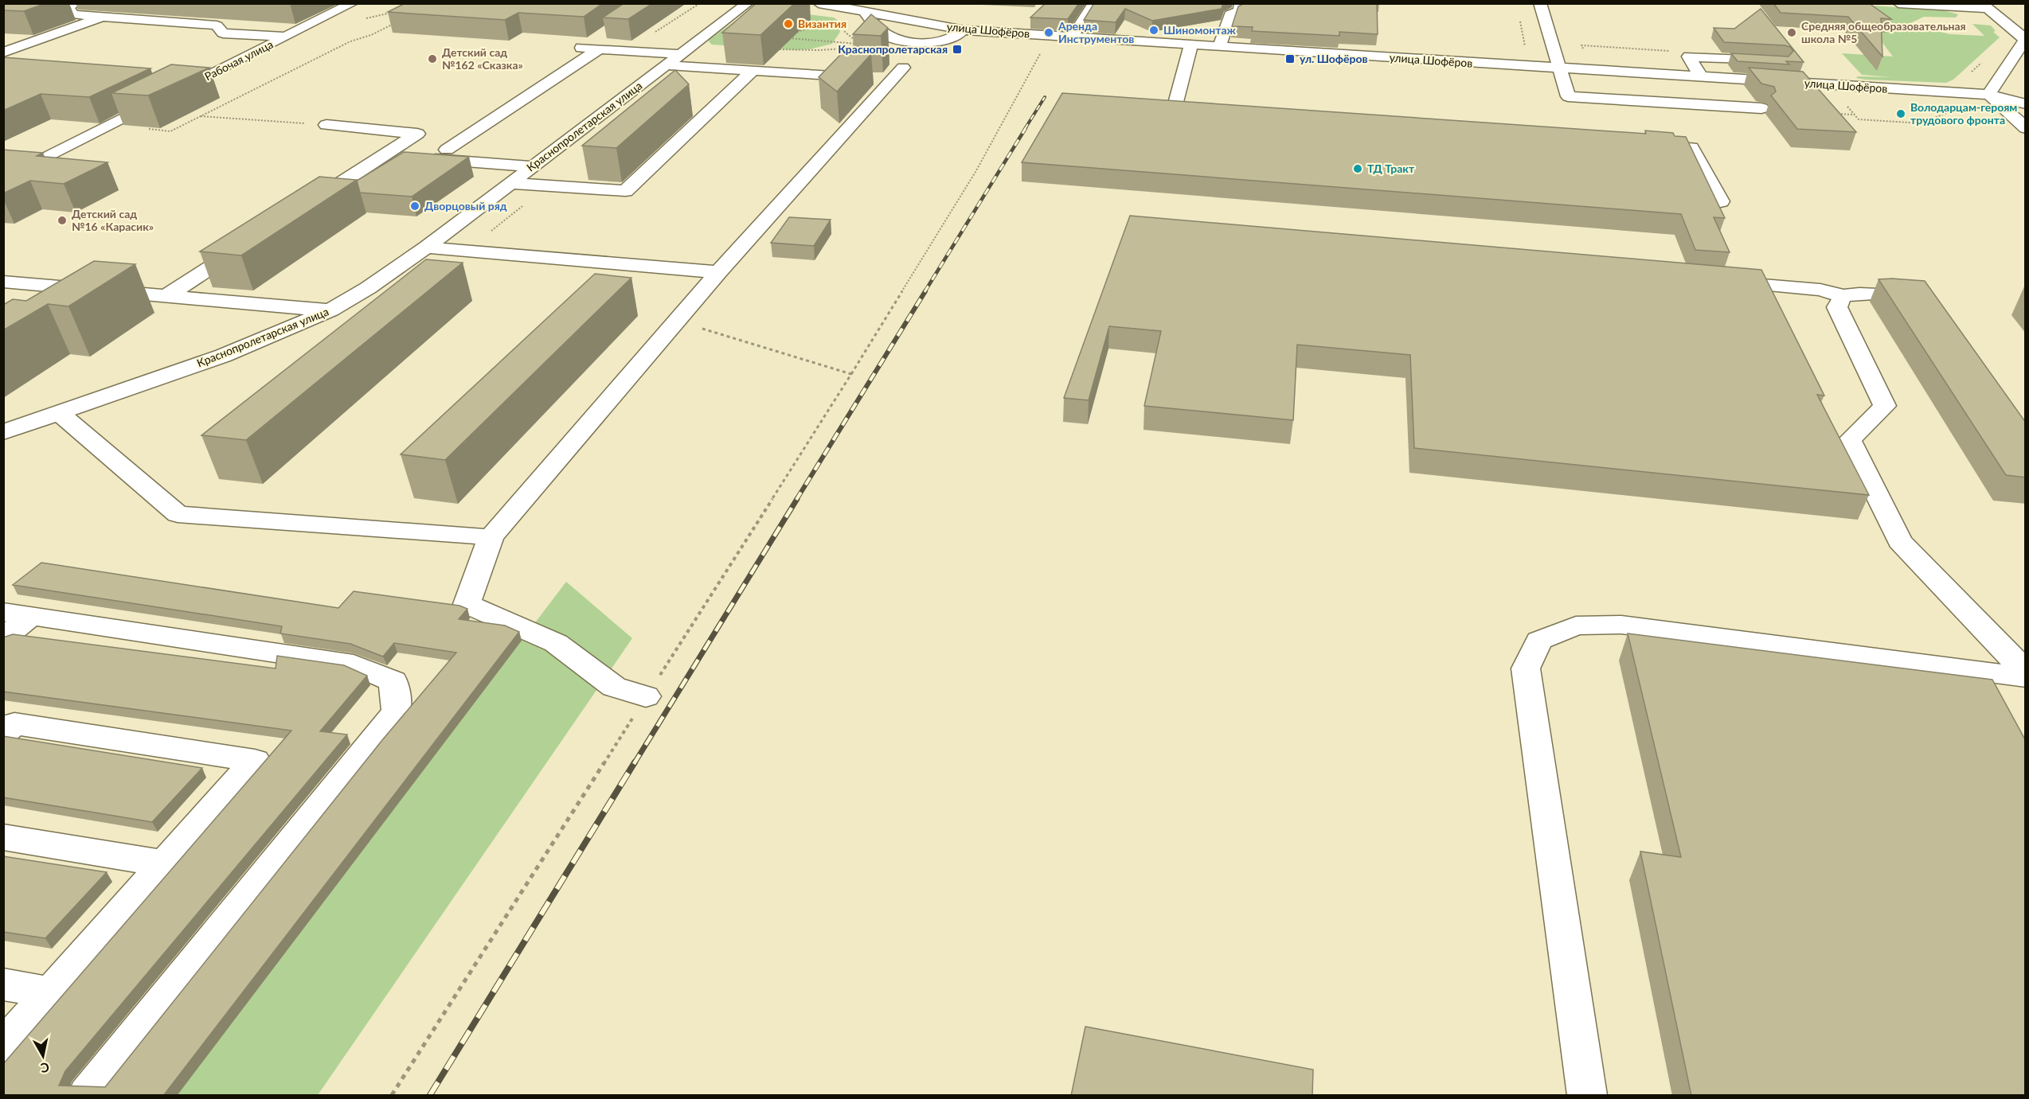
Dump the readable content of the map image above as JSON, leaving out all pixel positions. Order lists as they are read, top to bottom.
{
  "streets": {
    "street": ["улица Шофёров", "Рабочая улица", "Краснопролетарская улица"]
  },
  "places": {
    "other": [
      "Византия",
      "Шиномонтаж",
      "Аренда Инструментов",
      "Средняя общеобразовательная школа №5",
      "Детский сад №162 «Сказка»",
      "Володарцам-героям трудового фронта",
      "ТД Тракт",
      "Дворцовый ряд",
      "Детский сад №16 «Карасик»"
    ],
    "transit": ["Краснопролетарская", "ул. Шофёров"]
  },
  "north": "bottom"
}
